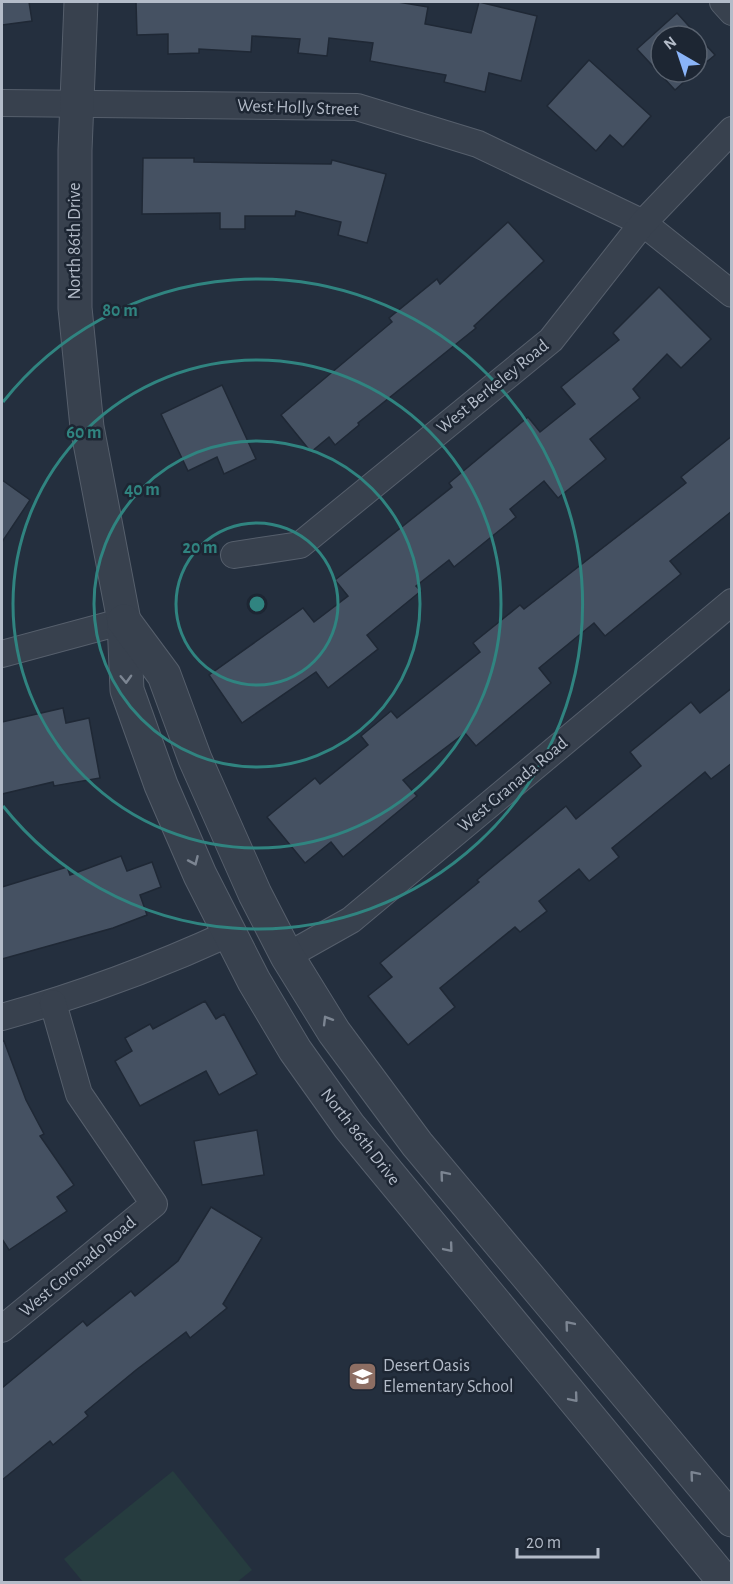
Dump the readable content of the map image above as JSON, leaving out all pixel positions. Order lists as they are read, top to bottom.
{
  "streets": {
    "street": [
      "West Holly Street",
      "North 86th Drive",
      "West Berkeley Road",
      "West Granada Road",
      "West Coronado Road"
    ]
  },
  "crossings": [
    ["West Holly Street", "North 86th Drive"],
    ["West Holly Street", "West Berkeley Road"],
    ["North 86th Drive", "West Granada Road"]
  ],
  "places": {
    "school or university": ["Desert Oasis Elementary School"]
  },
  "scale_bar": "20 m",
  "north": "top left",
  "rings": [
    "80 m",
    "60 m",
    "40 m",
    "20 m"
  ]
}
